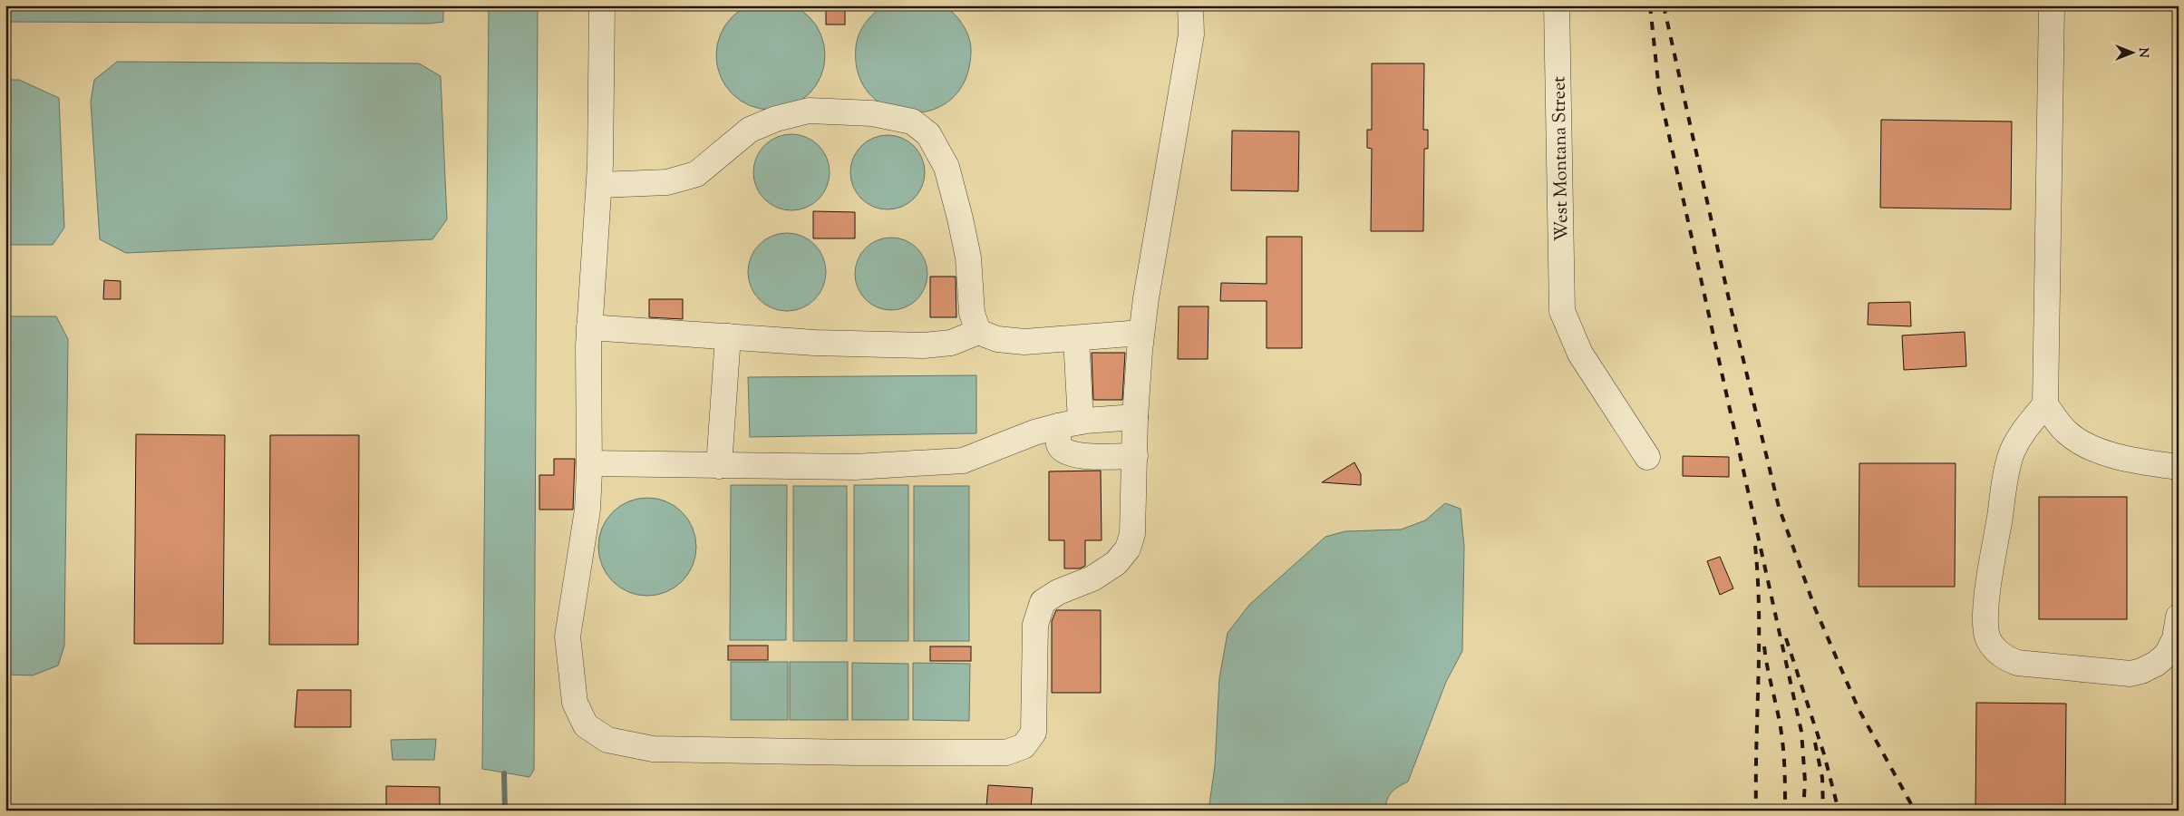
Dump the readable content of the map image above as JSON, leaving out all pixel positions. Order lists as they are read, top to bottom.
{
  "streets": {
    "street": ["West Montana Street"]
  },
  "north": "right"
}
